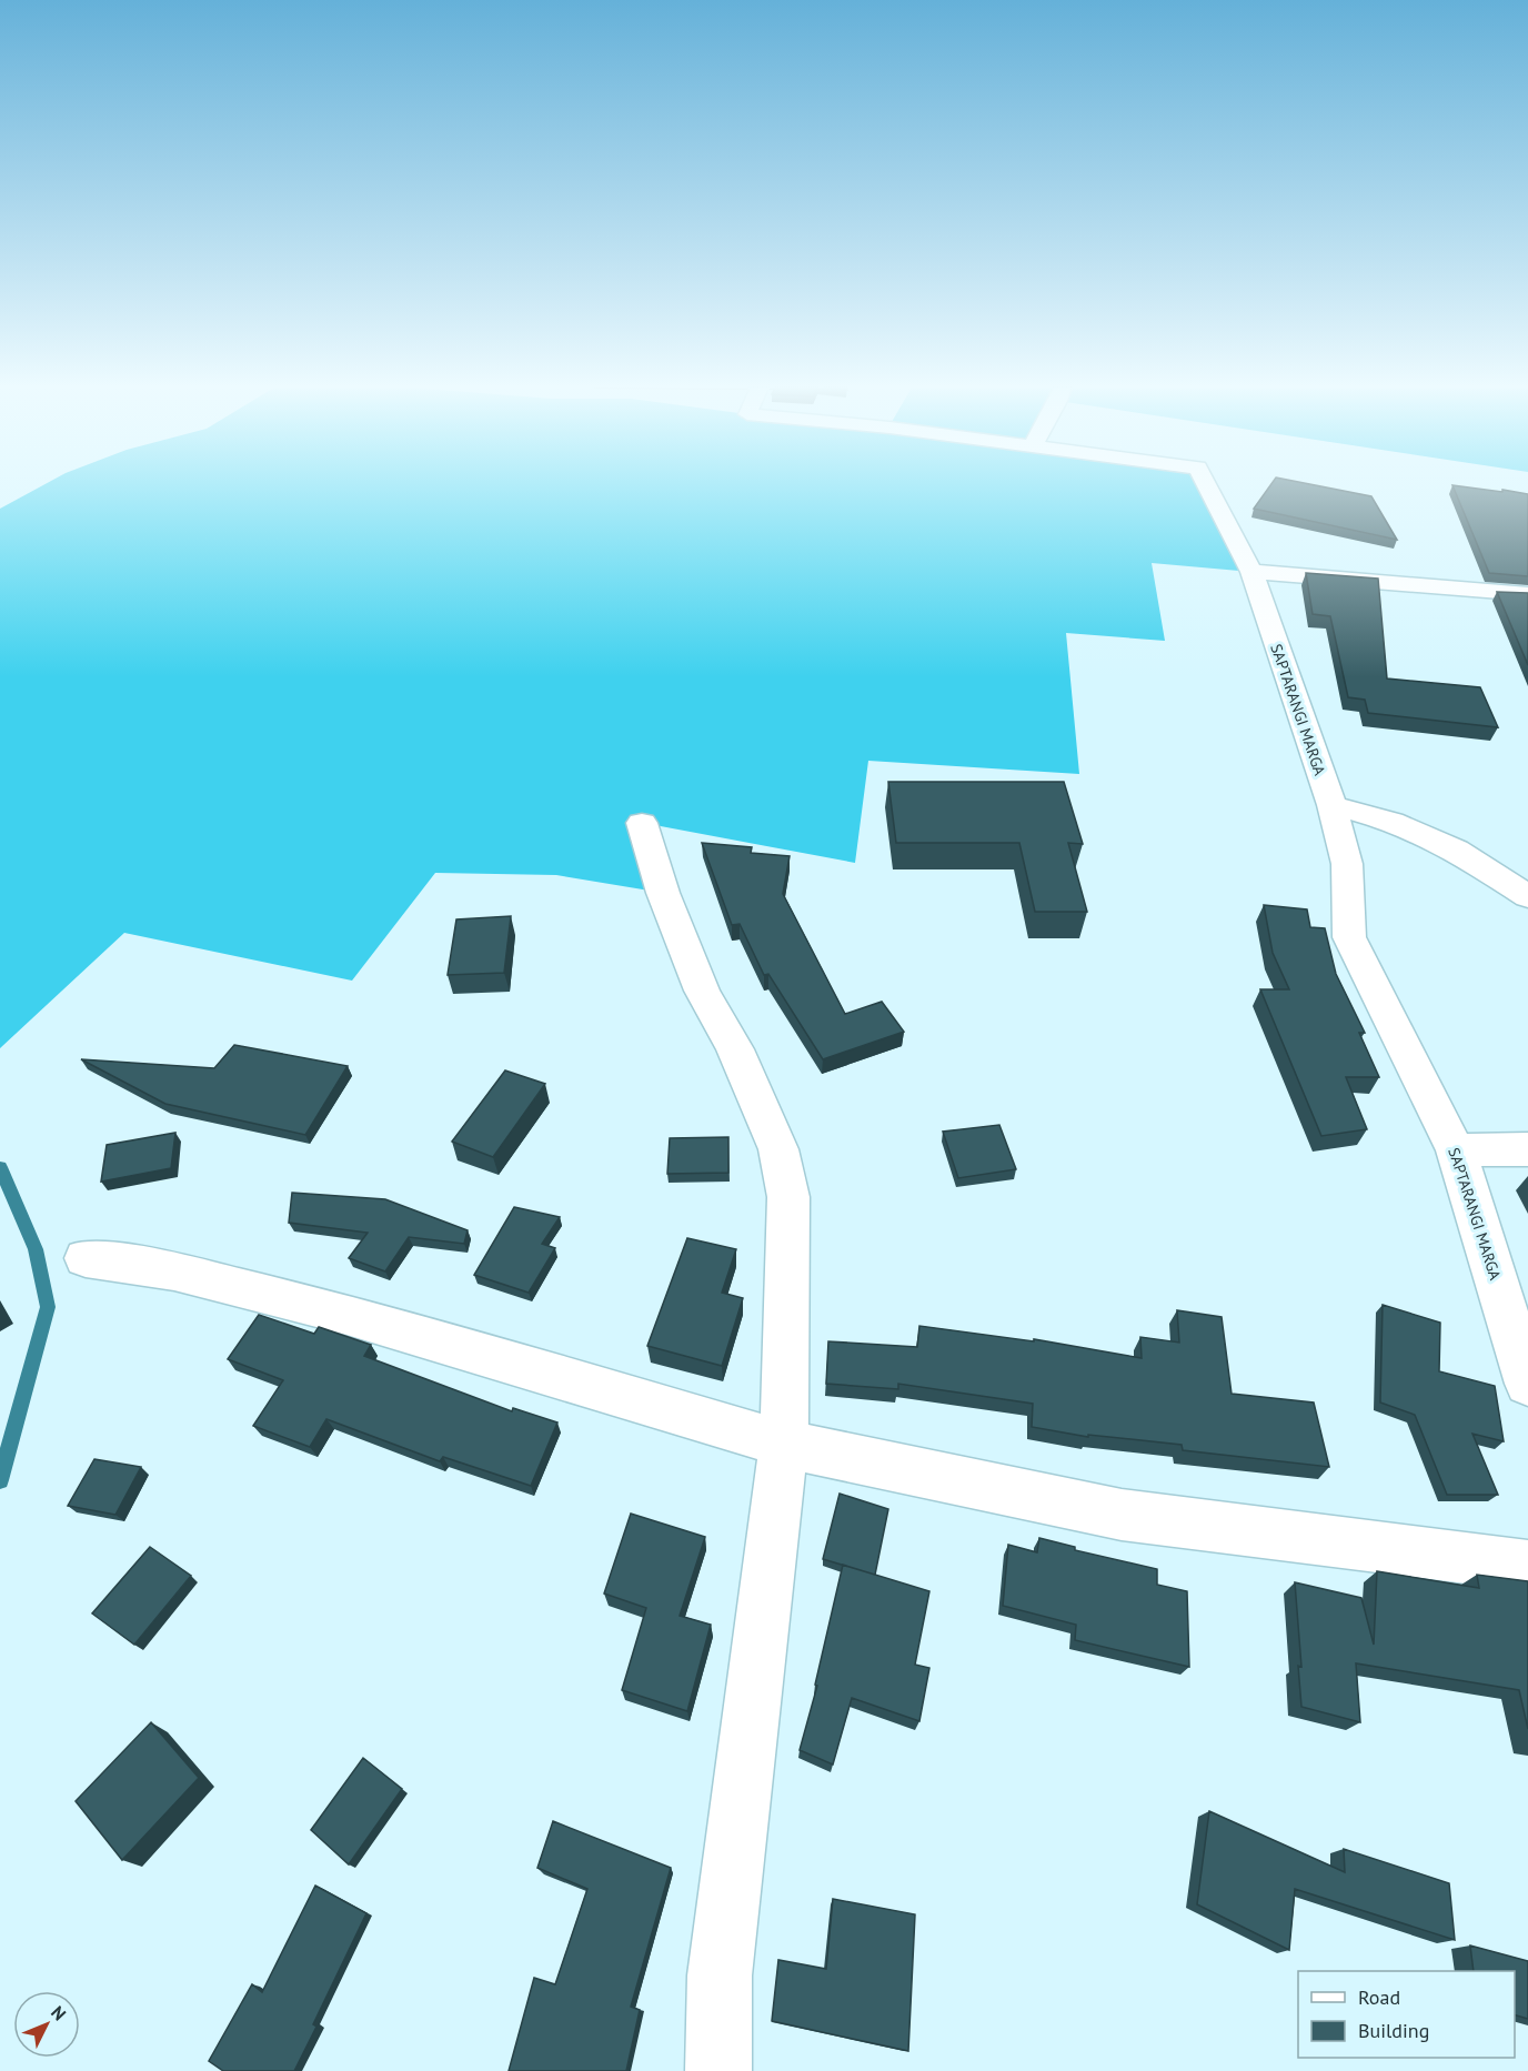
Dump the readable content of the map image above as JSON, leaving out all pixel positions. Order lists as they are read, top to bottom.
{
  "streets": {
    "street": ["SAPTARANGI MARGA"]
  },
  "legend": ["Road", "Building"],
  "north": "top right"
}
